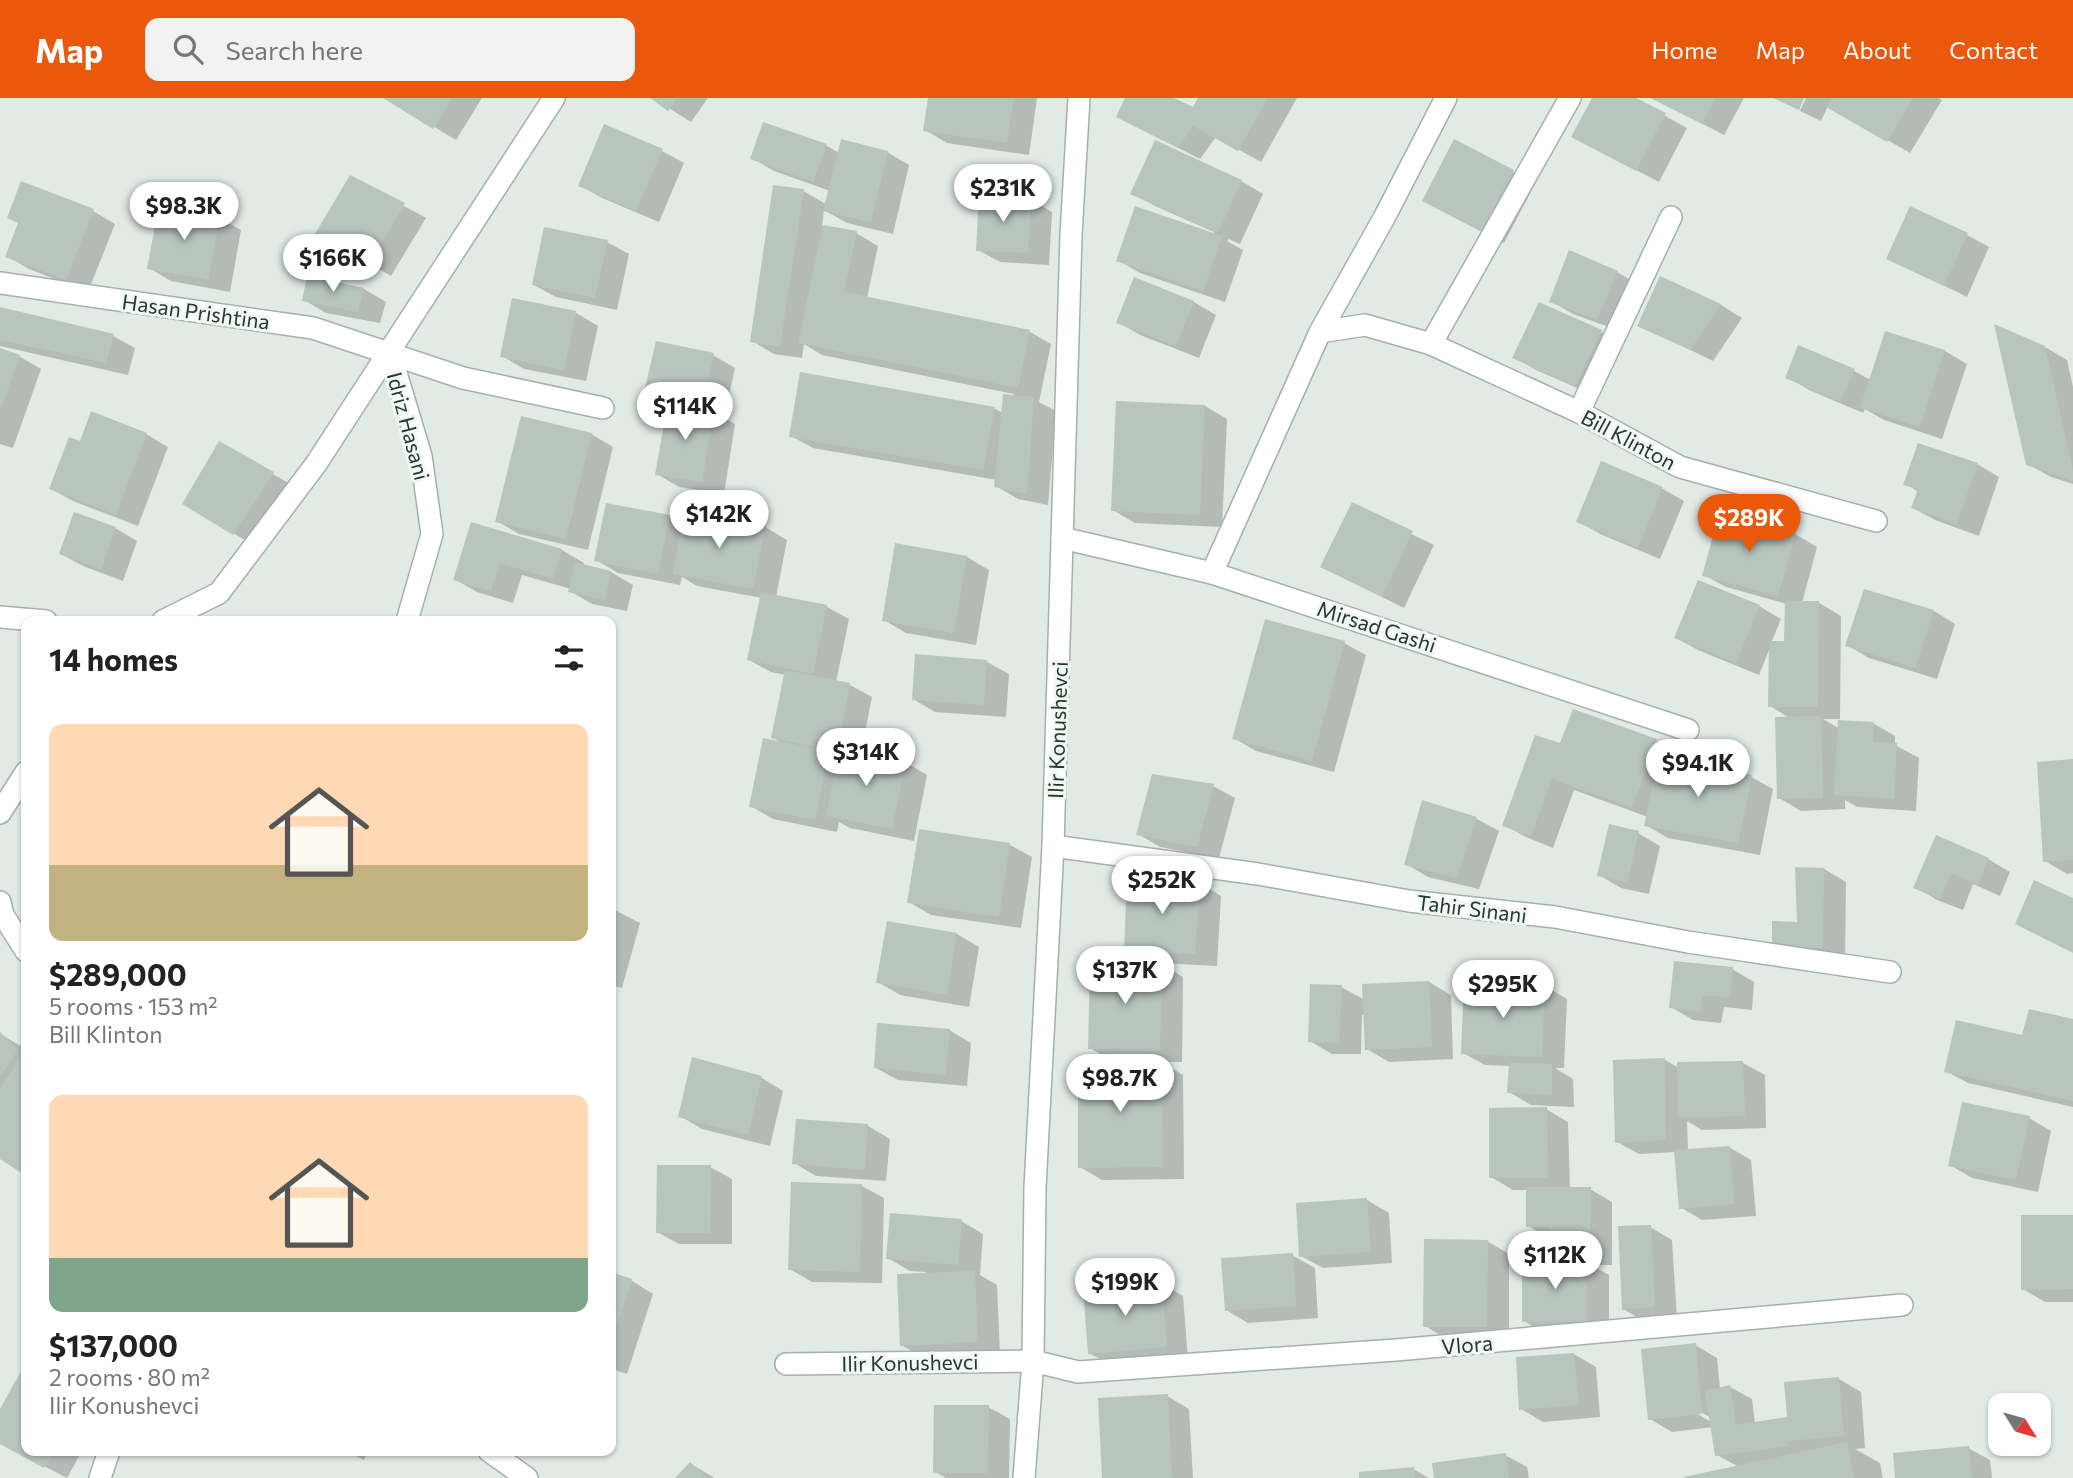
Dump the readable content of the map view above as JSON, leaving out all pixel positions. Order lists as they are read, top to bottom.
{
  "streets": {
    "street": [
      "Hasan Prishtina",
      "Idriz Hasani",
      "Bill Klinton",
      "Mirsad Gashi",
      "Ilir Konushevci",
      "Tahir Sinani",
      "Vlora"
    ]
  },
  "crossings": [
    ["Hasan Prishtina", "Idriz Hasani"],
    ["Mirsad Gashi", "Ilir Konushevci"],
    ["Ilir Konushevci", "Tahir Sinani"],
    ["Ilir Konushevci", "Vlora"]
  ],
  "north": "bottom right",
  "page": {
    "header": "Map",
    "search": "Search here",
    "nav": [
      "Home",
      "Map",
      "About",
      "Contact"
    ],
    "price": [
      "$231K",
      "$98.3K",
      "$166K",
      "$114K",
      "$142K",
      "$289K",
      "$314K",
      "$94.1K",
      "$252K",
      "$137K",
      "$295K",
      "$98.7K",
      "$112K",
      "$199K"
    ],
    "heading": "14 homes",
    "list": [
      {
        "name": "$289,000",
        "note": "5 rooms · 153 m² · Bill Klinton"
      },
      {
        "name": "$137,000",
        "note": "2 rooms · 80 m² · Ilir Konushevci"
      }
    ]
  }
}
